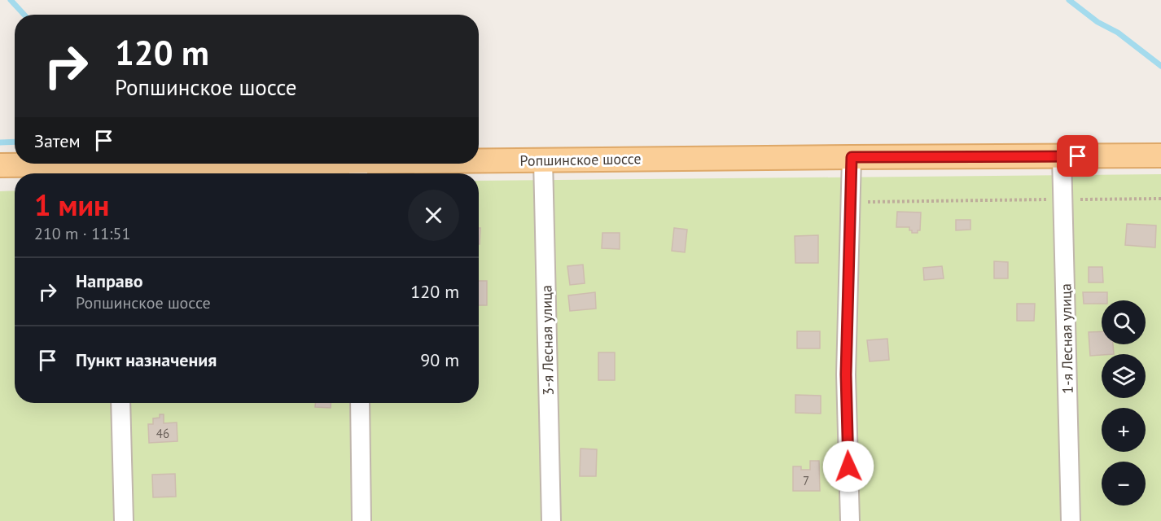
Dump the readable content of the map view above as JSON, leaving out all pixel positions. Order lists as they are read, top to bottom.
{
  "streets": {
    "main road": ["Ропшинское шоссе"],
    "street": ["1-я Лесная улица", "3-я Лесная улица"]
  },
  "crossings": [
    ["Ропшинское шоссе", "1-я Лесная улица"],
    ["Ропшинское шоссе", "3-я Лесная улица"]
  ],
  "house_numbers": ["46", "7"],
  "page": {
    "turn": ["120 m", "Ропшинское шоссе"],
    "then": "Затем",
    "heading": ["1 мин", "210 m · 11:51"],
    "list": [
      {
        "name": "Направо",
        "note": "Ропшинское шоссе",
        "value": "120 m"
      },
      {
        "name": "Пункт назначения",
        "value": "90 m"
      }
    ],
    "map_buttons": ["+", "−"]
  }
}
